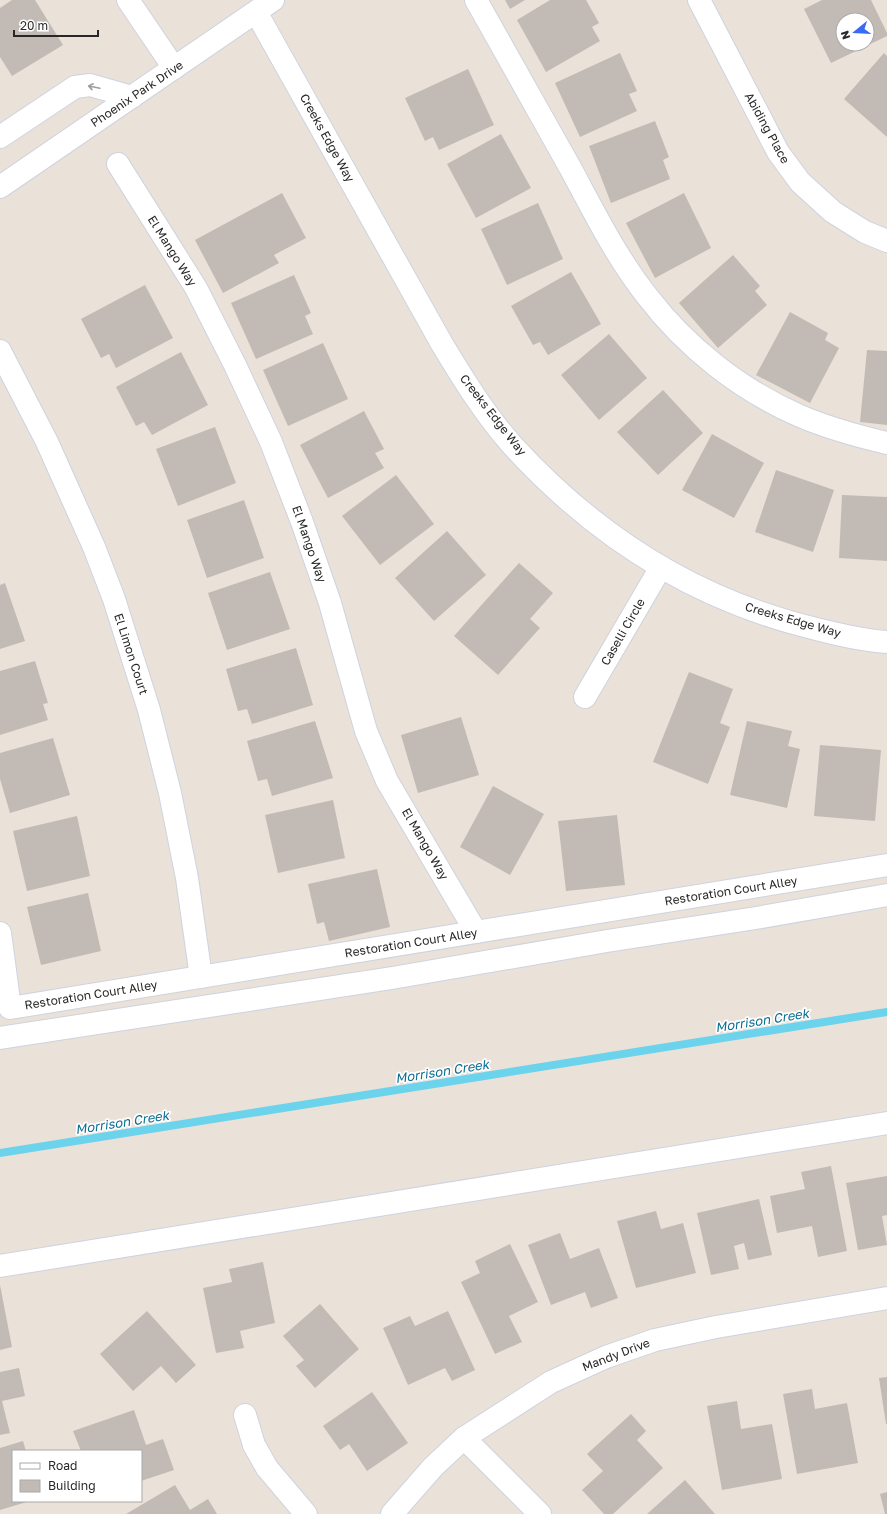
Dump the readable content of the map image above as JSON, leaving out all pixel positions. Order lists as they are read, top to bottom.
{
  "streets": {
    "street": [
      "Phoenix Park Drive",
      "Abiding Place",
      "Creeks Edge Way",
      "El Mango Way",
      "Caselli Circle",
      "El Limon Court",
      "Restoration Court Alley",
      "Mandy Drive"
    ]
  },
  "crossings": [
    ["Phoenix Park Drive", "Creeks Edge Way"],
    ["Creeks Edge Way", "Caselli Circle"],
    ["El Mango Way", "Restoration Court Alley"],
    ["El Limon Court", "Restoration Court Alley"]
  ],
  "water": ["Morrison Creek"],
  "legend": ["Road", "Building"],
  "scale_bar": "20 m",
  "north": "left"
}
